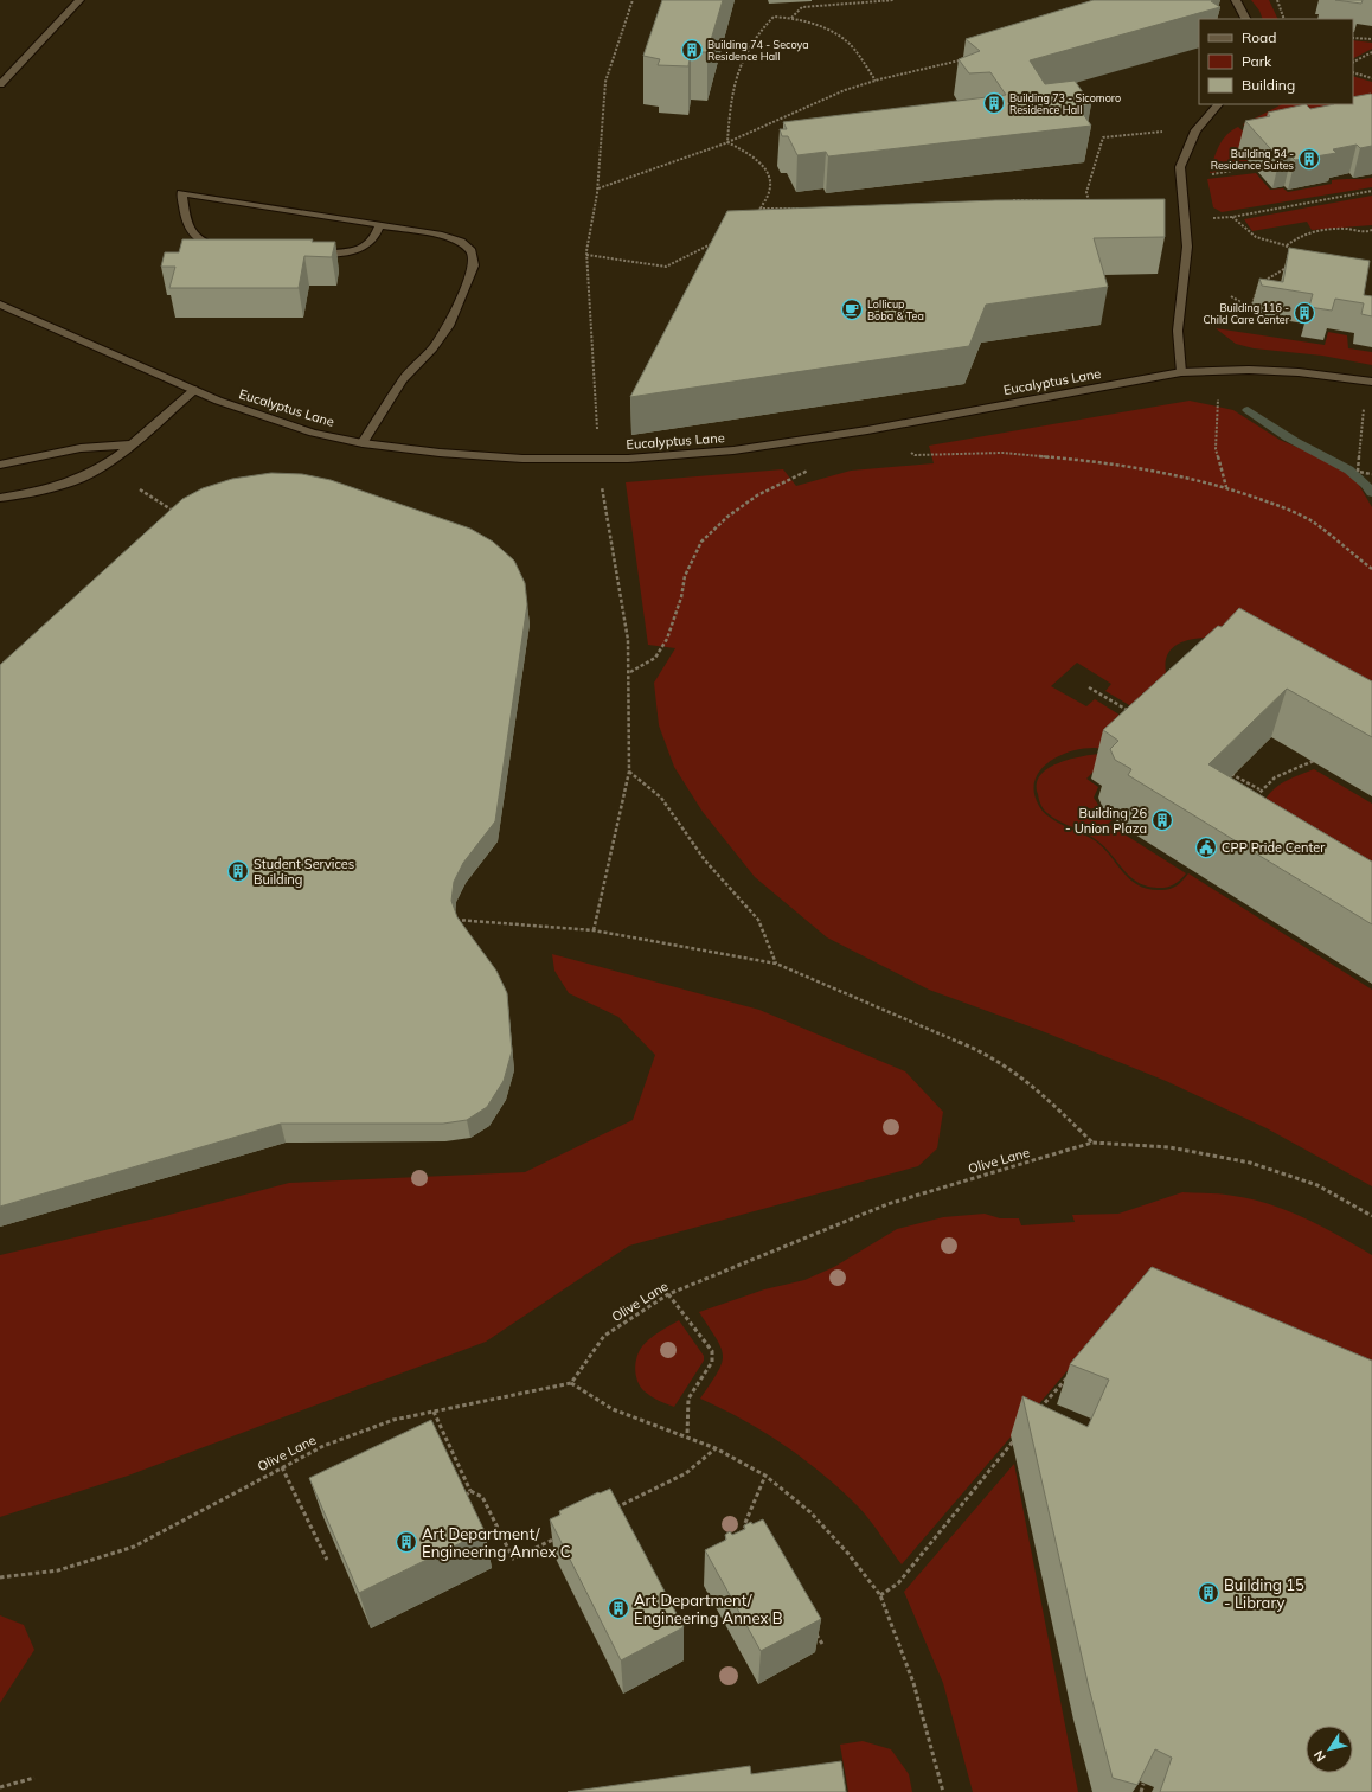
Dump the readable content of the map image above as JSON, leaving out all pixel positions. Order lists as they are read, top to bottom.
{
  "streets": {
    "street": ["Eucalyptus Lane"],
    "path": ["Olive Lane"]
  },
  "places": {
    "building": [
      "Building 74 - Secoya Residence Hall",
      "Building 73 - Sicomoro Residence Hall",
      "Building 54 - Residence Suites",
      "Building 116 - Child Care Center",
      "Building 26 - Union Plaza",
      "Student Services Building",
      "Art Department/ Engineering Annex C",
      "Building 15 - Library",
      "Art Department/ Engineering Annex B"
    ],
    "cafe": ["Lollicup Boba & Tea"],
    "public building": ["CPP Pride Center"]
  },
  "legend": ["Road", "Park", "Building"],
  "north": "bottom left"
}
